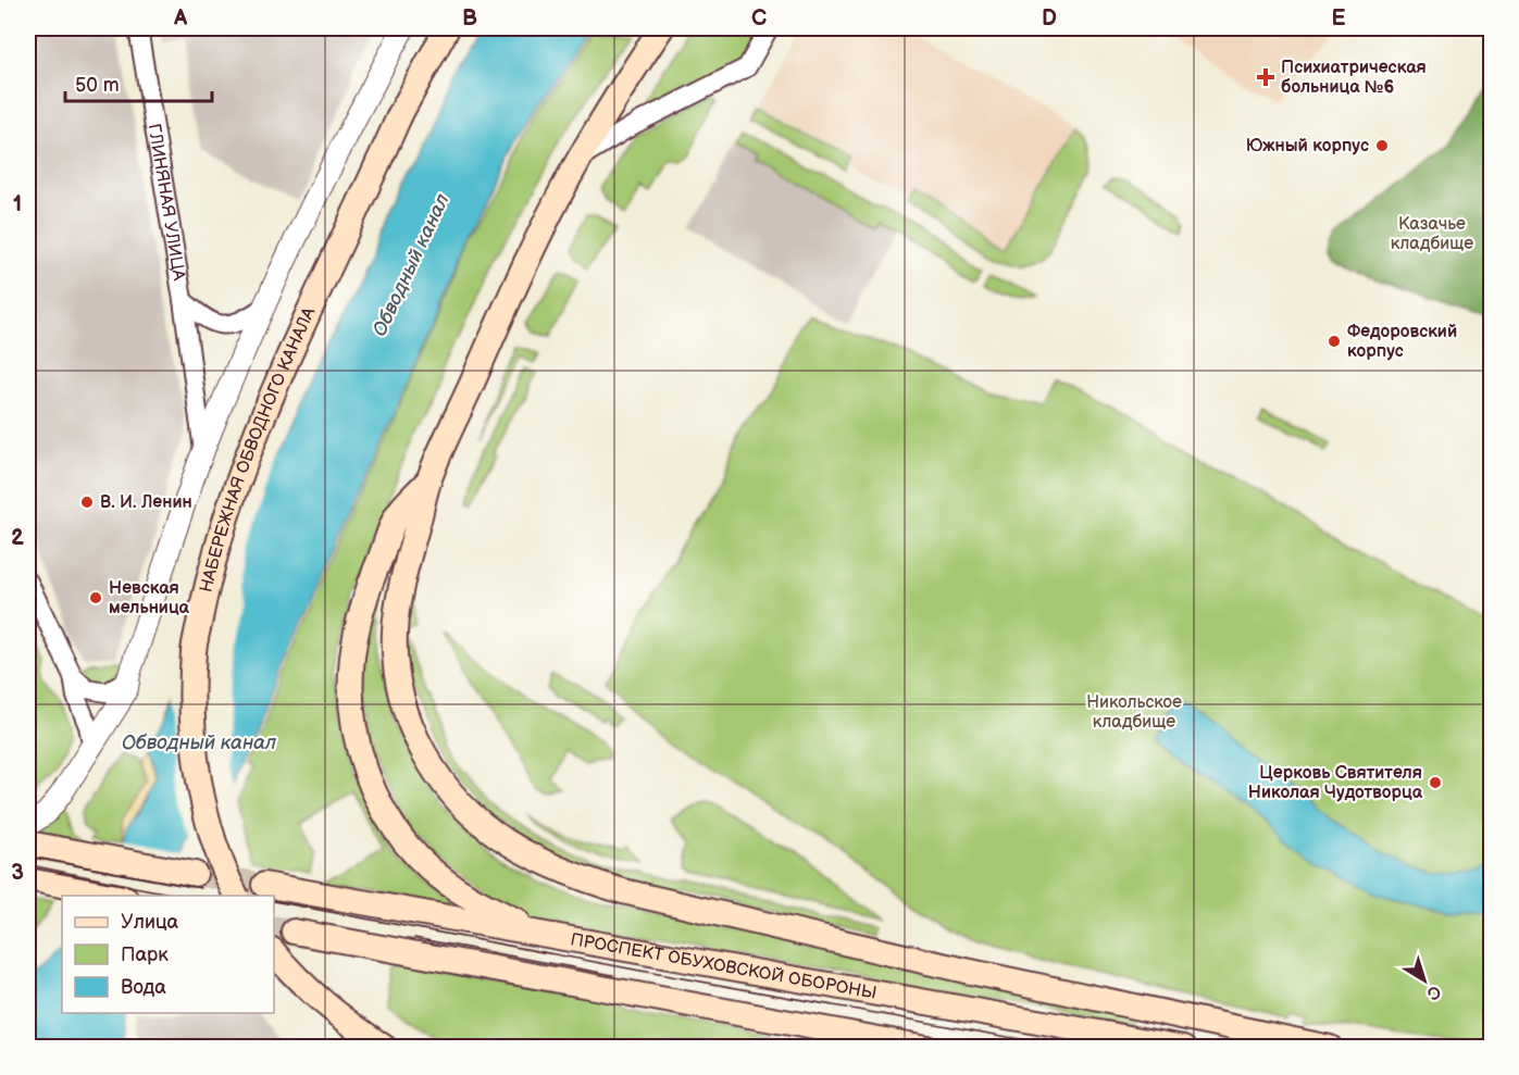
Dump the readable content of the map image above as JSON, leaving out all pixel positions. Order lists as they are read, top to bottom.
{
  "streets": {
    "main road": ["НАБЕРЕЖНАЯ ОБВОДНОГО КАНАЛА", "ПРОСПЕКТ ОБУХОВСКОЙ ОБОРОНЫ"],
    "street": ["ГЛИНЯНАЯ УЛИЦА"]
  },
  "water": ["Обводный канал"],
  "parks": ["Казачье кладбище", "Никольское кладбище"],
  "places": {
    "health": ["Психиатрическая больница №6"],
    "other": [
      "Южный корпус",
      "Федоровский корпус",
      "В. И. Ленин",
      "Невская мельница",
      "Церковь Святителя Николая Чудотворца"
    ]
  },
  "legend": ["Улица", "Парк", "Вода"],
  "scale_bar": "50 m",
  "north": "bottom right",
  "grid": {
    "columns": [
      "A",
      "B",
      "C",
      "D",
      "E"
    ],
    "rows": ["1", "2", "3"]
  }
}
